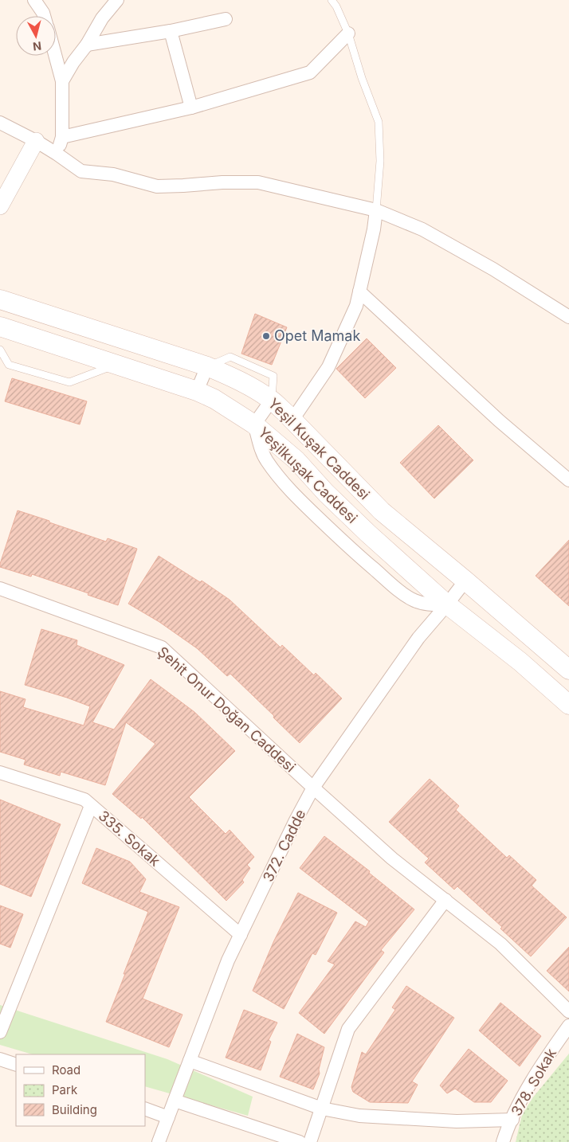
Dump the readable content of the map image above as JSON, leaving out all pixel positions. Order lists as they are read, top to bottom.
{
  "streets": {
    "main road": ["Yeşil Kuşak Caddesi", "Yeşilkuşak Caddesi"],
    "street": [
      "Şehit Onur Doğan Caddesi",
      "335. Sokak",
      "372. Cadde",
      "378. Sokak"
    ]
  },
  "crossings": [
    ["Yeşil Kuşak Caddesi", "372. Cadde"],
    ["Yeşilkuşak Caddesi", "372. Cadde"],
    ["Şehit Onur Doğan Caddesi", "372. Cadde"],
    ["335. Sokak", "372. Cadde"]
  ],
  "places": ["Opet Mamak"],
  "legend": ["Road", "Park", "Building"],
  "north": "bottom"
}
